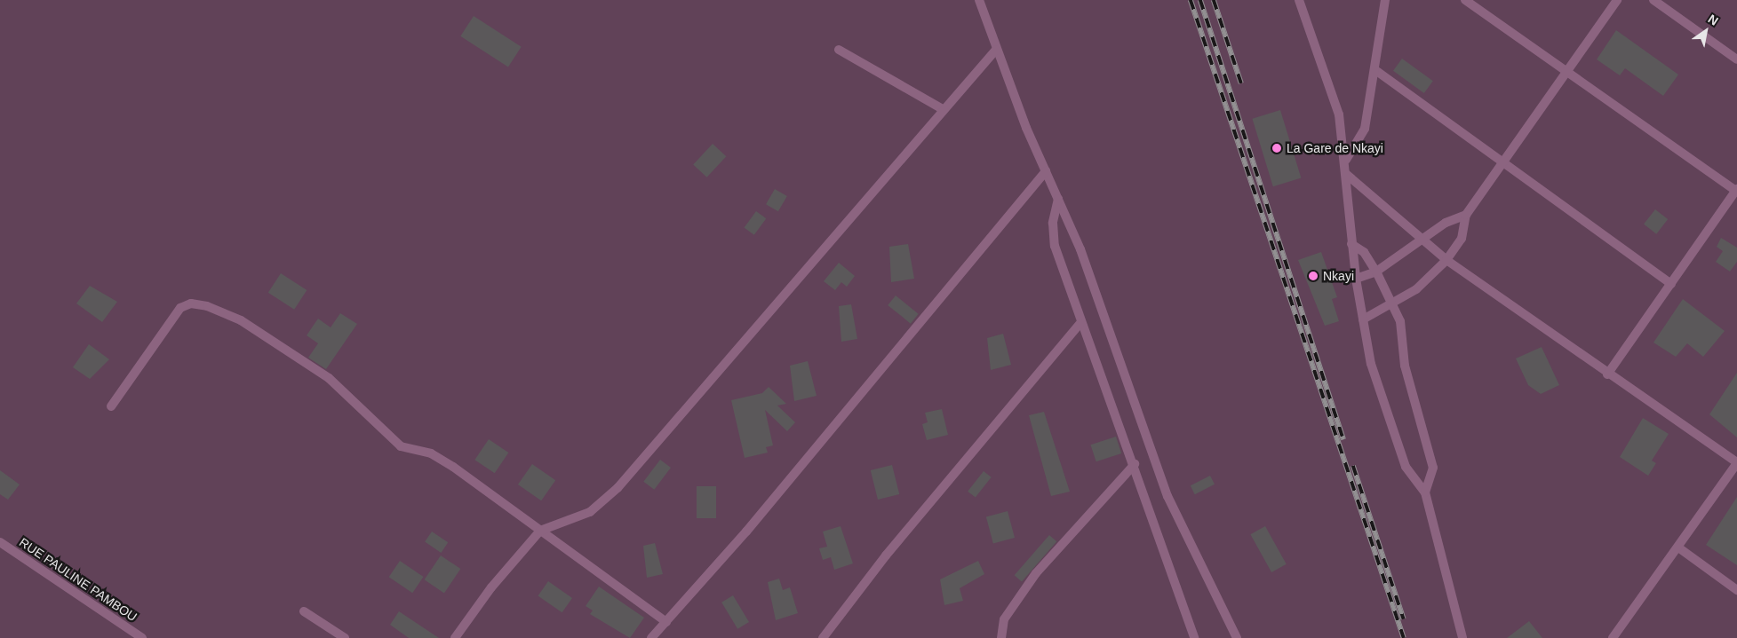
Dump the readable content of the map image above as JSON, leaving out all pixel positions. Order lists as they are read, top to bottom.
{
  "streets": {
    "street": ["RUE PAULINE PAMBOU"]
  },
  "places": ["La Gare de Nkayi", "Nkayi"],
  "north": "top right"
}
